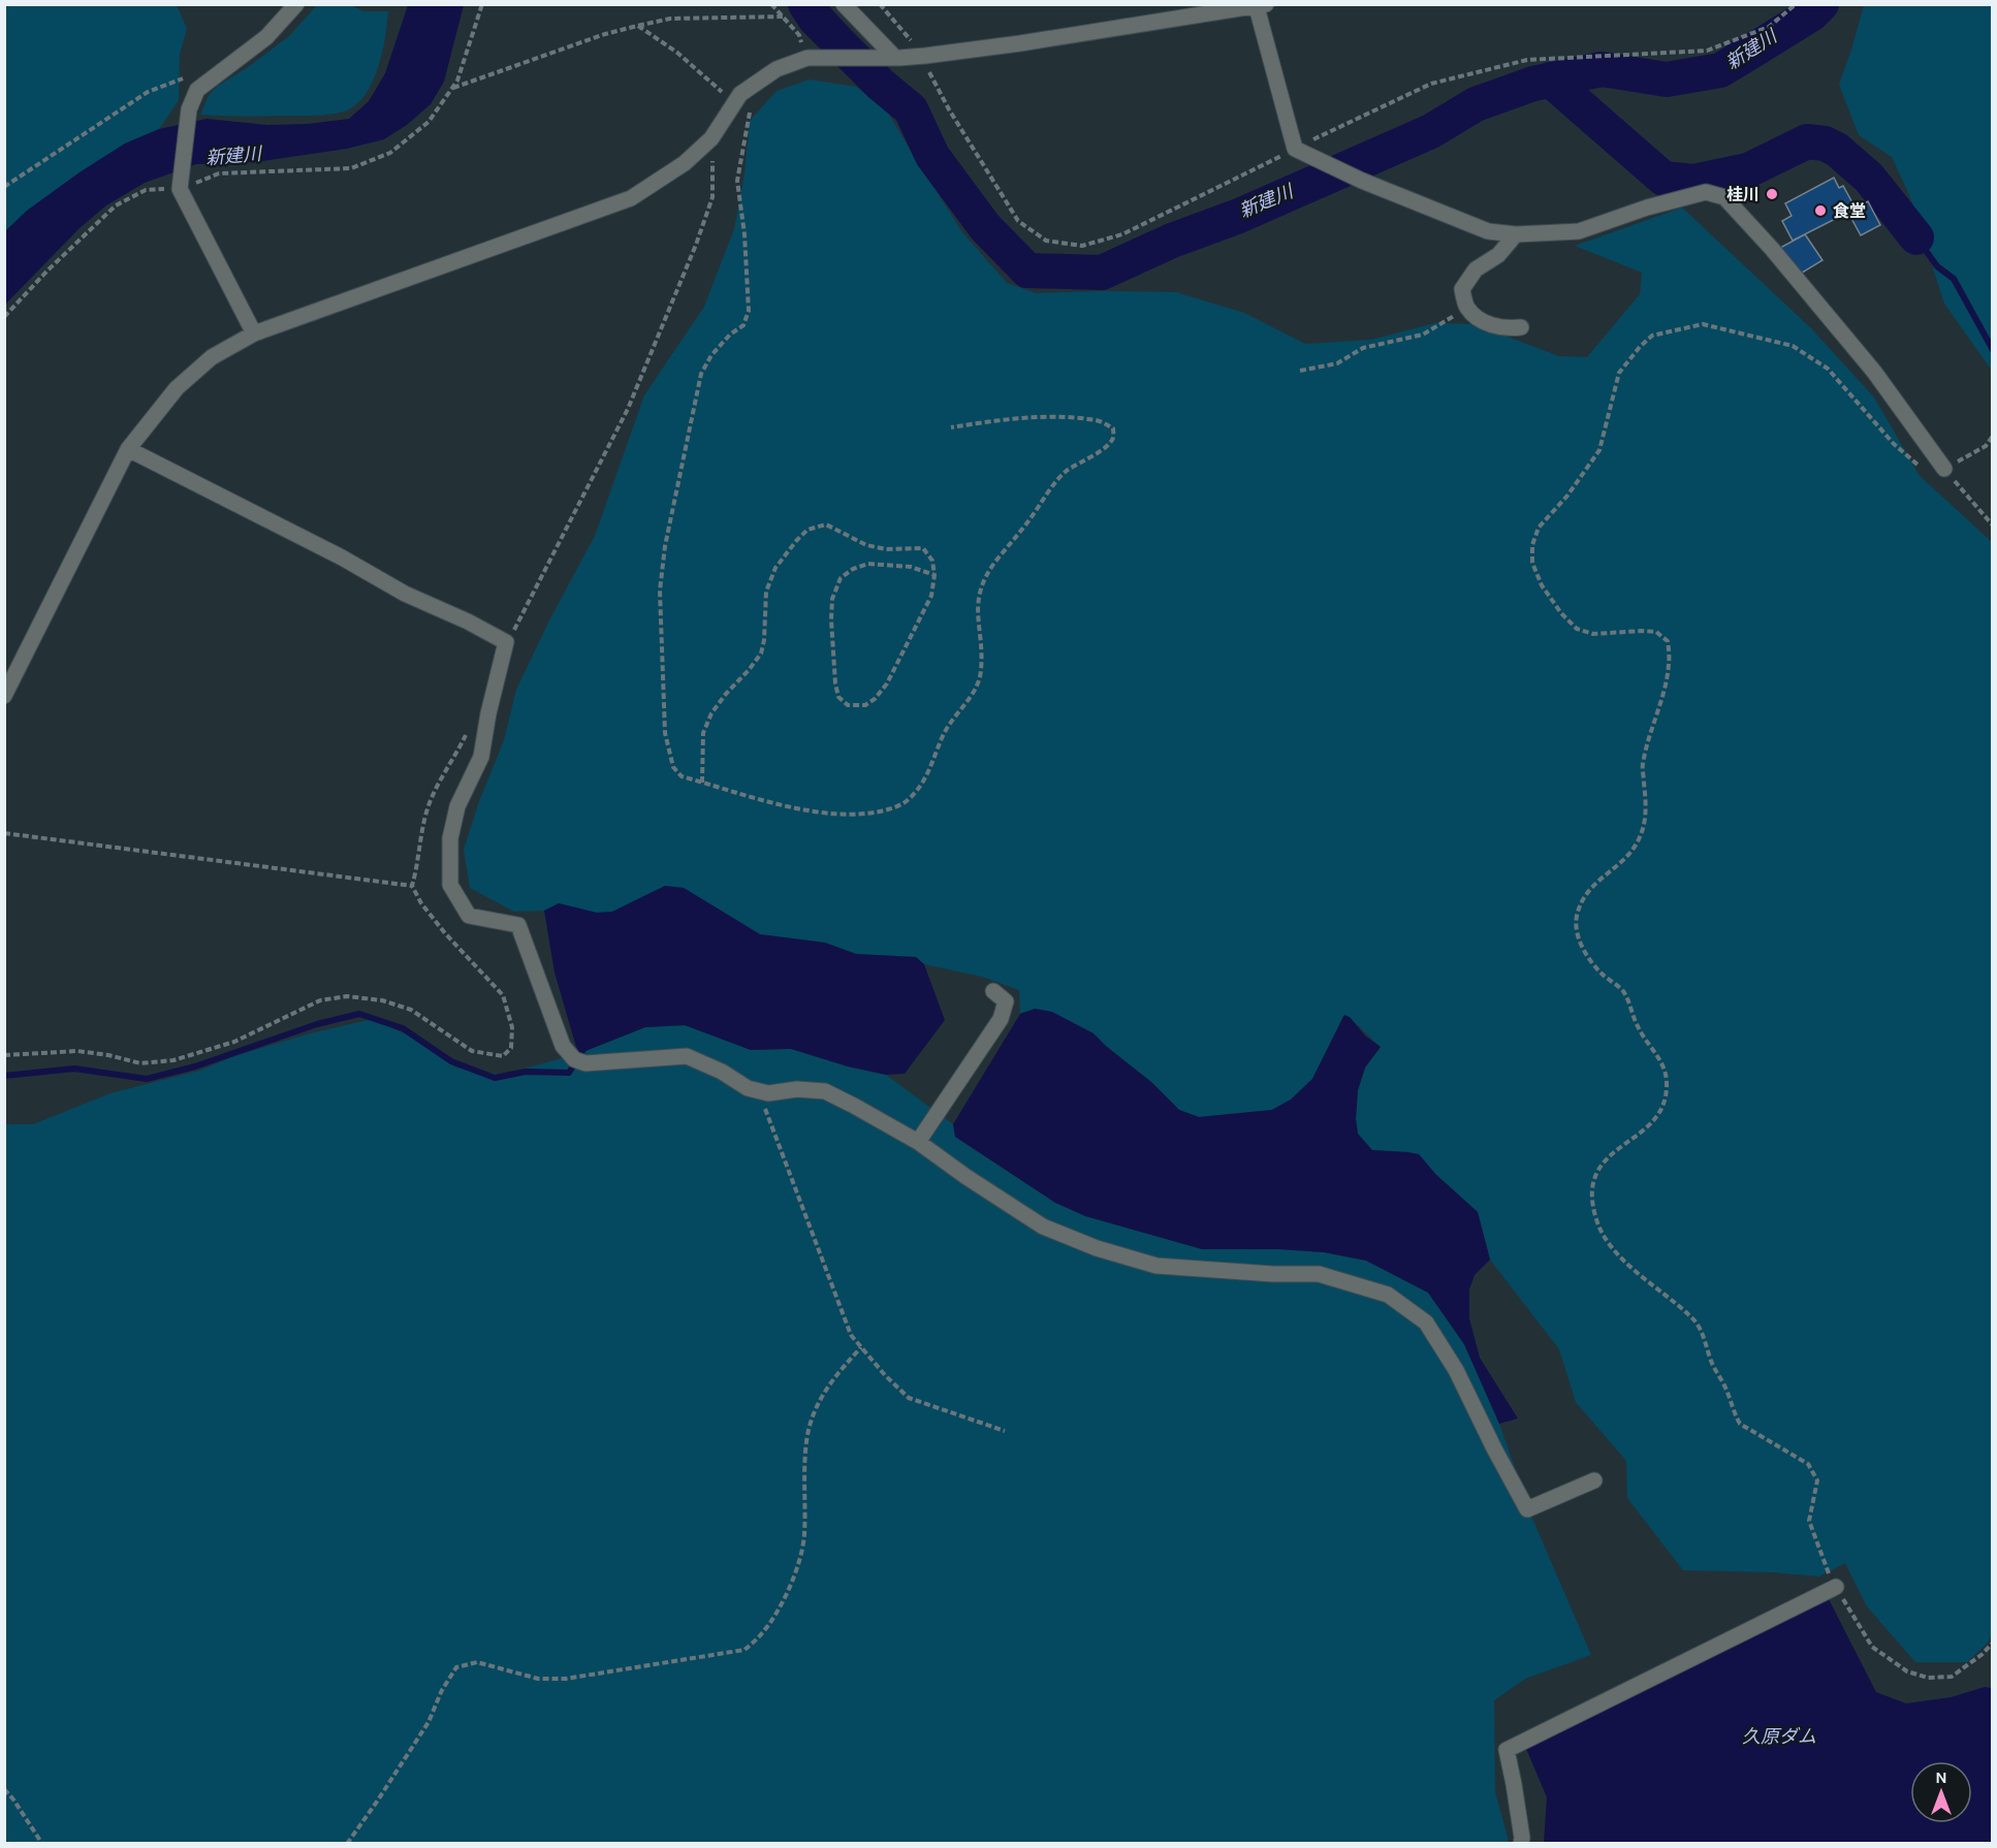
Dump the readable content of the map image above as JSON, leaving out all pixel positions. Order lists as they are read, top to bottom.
{
  "water": ["新建川", "久原ダム"],
  "places": ["桂川", "食堂"],
  "north": "top"
}
